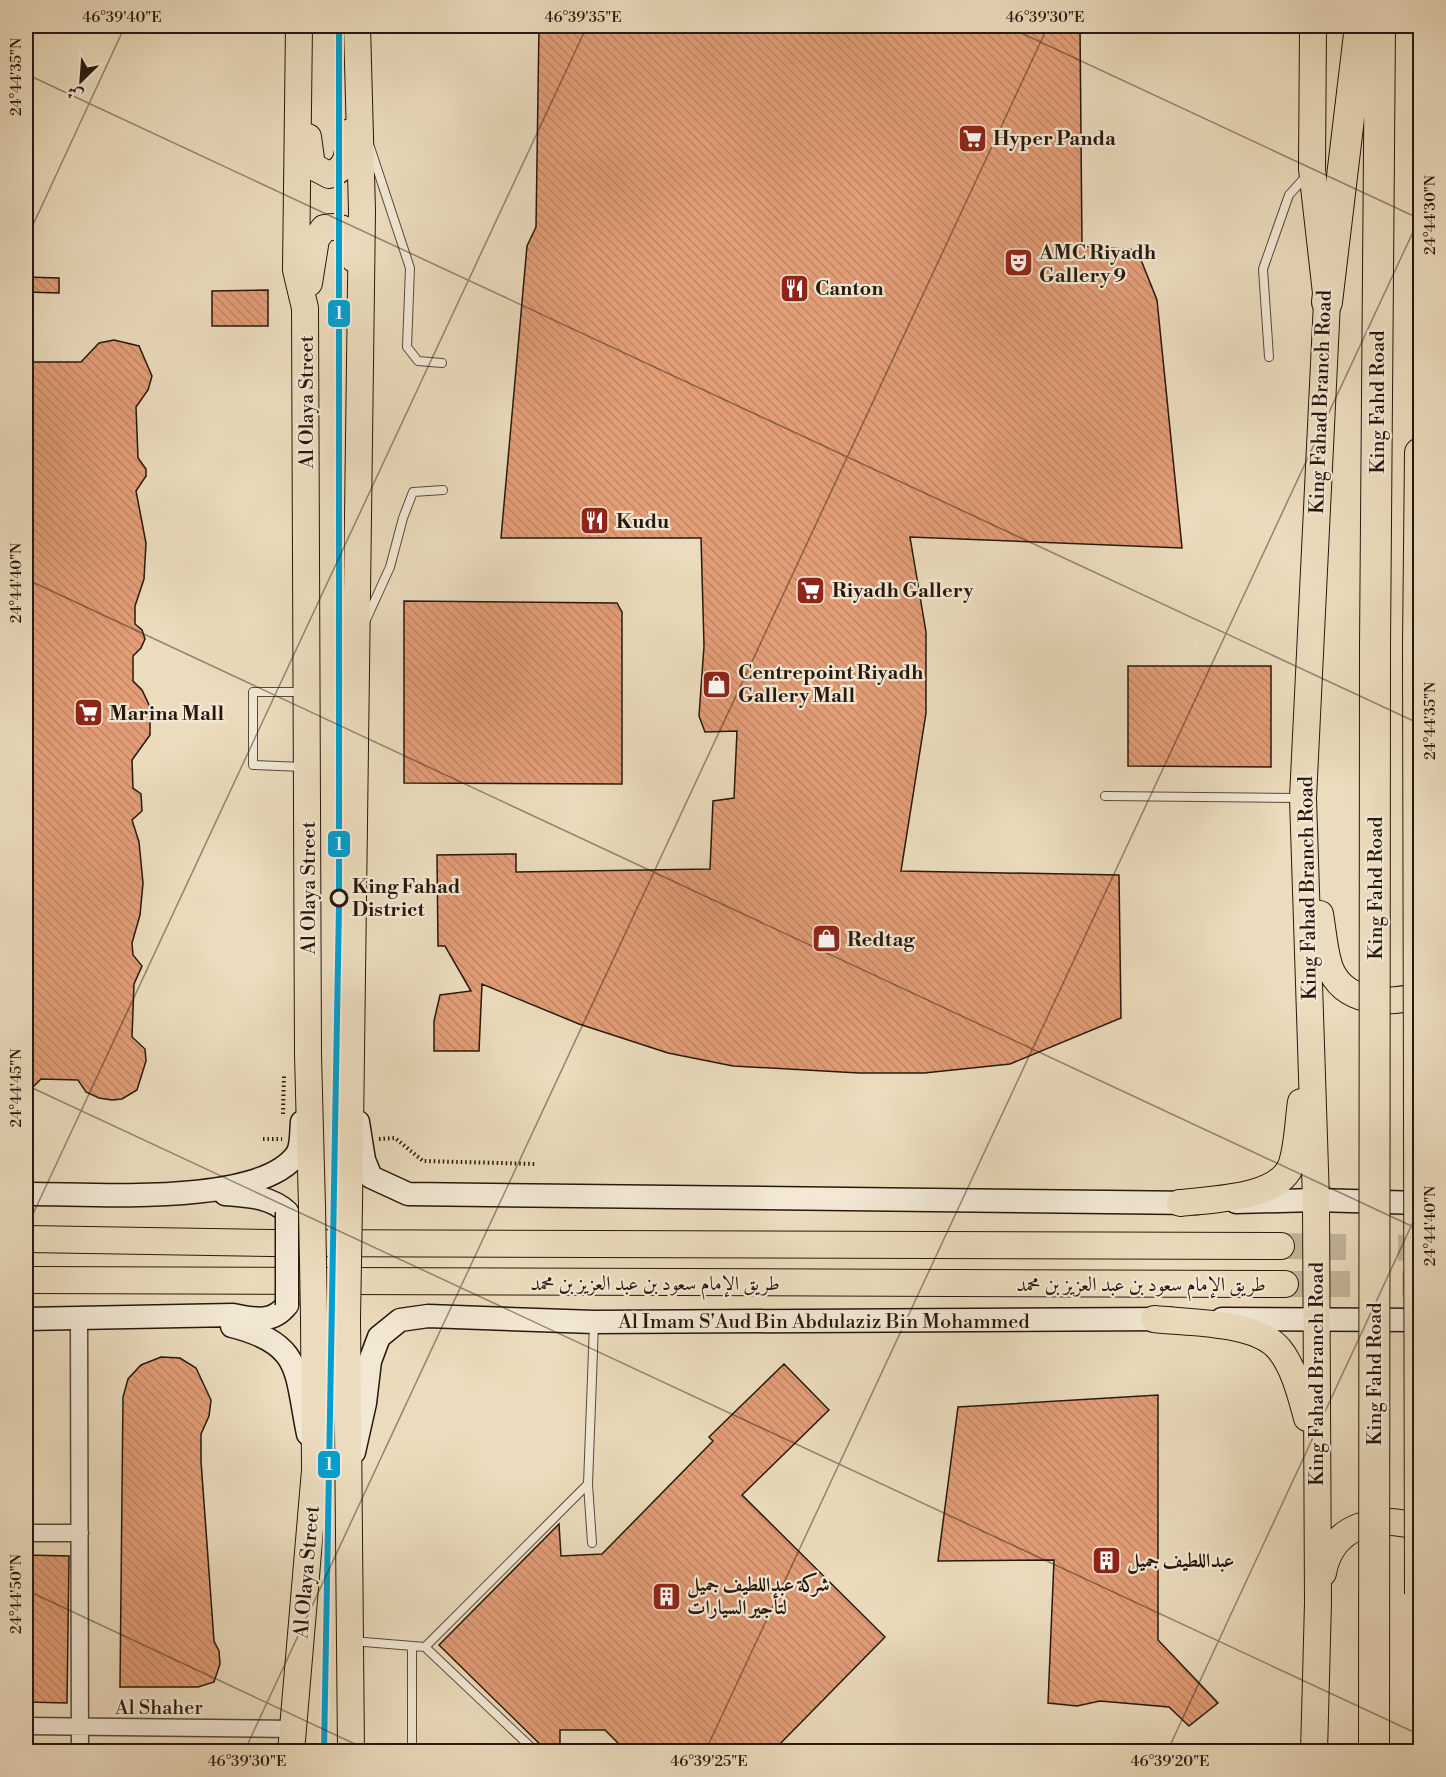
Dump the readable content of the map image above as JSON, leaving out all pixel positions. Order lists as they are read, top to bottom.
{
  "streets": {
    "highway": ["King Fahd Road"],
    "main road": ["Al Olaya Street", "King Fahad Branch Road", "طريق الإمام سعود بن عبد العزيز بن محمد"],
    "street": ["Al Imam S'Aud Bin Abdulaziz Bin Mohammed", "Al Shaher"]
  },
  "crossings": [
    ["Al Olaya Street", "Al Imam S'Aud Bin Abdulaziz Bin Mohammed"],
    ["Al Olaya Street", "Al Shaher"],
    ["King Fahad Branch Road", "Al Imam S'Aud Bin Abdulaziz Bin Mohammed"]
  ],
  "places": {
    "supermarket": ["Hyper Panda", "Riyadh Gallery", "Marina Mall"],
    "theatre": ["AMC Riyadh Gallery 9"],
    "restaurant": ["Canton", "Kudu"],
    "shop": ["Centrepoint Riyadh Gallery Mall", "Redtag"],
    "other": ["King Fahad District"],
    "building": ["عبداللطيف جميل", "شركة عبداللطيف جميل لتأجير السيارات"]
  },
  "lines": ["transit line 1"],
  "north": "bottom left",
  "coordinates": [
    "46°39'40\"E",
    "46°39'35\"E",
    "46°39'30\"E",
    "24°44'35\"N",
    "24°44'30\"N",
    "24°44'40\"N",
    "24°44'45\"N",
    "24°44'50\"N",
    "46°39'25\"E",
    "46°39'20\"E"
  ]
}
